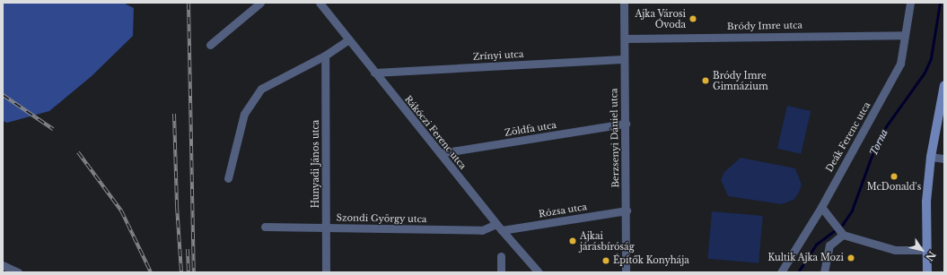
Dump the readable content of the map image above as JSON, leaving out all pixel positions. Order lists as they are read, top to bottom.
{
  "streets": {
    "street": [
      "Bródy Imre utca",
      "Zrínyi utca",
      "Zöldfa utca",
      "Rákóczi Ferenc utca",
      "Deák Ferenc utca",
      "Berzsenyi Dániel utca",
      "Hunyadi János utca",
      "Rózsa utca",
      "Szondi György utca"
    ]
  },
  "crossings": [
    ["Bródy Imre utca", "Deák Ferenc utca"],
    ["Bródy Imre utca", "Berzsenyi Dániel utca"],
    ["Zrínyi utca", "Rákóczi Ferenc utca"],
    ["Zrínyi utca", "Berzsenyi Dániel utca"],
    ["Zöldfa utca", "Rákóczi Ferenc utca"],
    ["Zöldfa utca", "Berzsenyi Dániel utca"],
    ["Rákóczi Ferenc utca", "Rózsa utca"],
    ["Rákóczi Ferenc utca", "Szondi György utca"],
    ["Berzsenyi Dániel utca", "Rózsa utca"],
    ["Hunyadi János utca", "Szondi György utca"],
    ["Rózsa utca", "Szondi György utca"]
  ],
  "water": ["Torna"],
  "places": [
    "Ajka Városi Óvoda",
    "Bródy Imre Gimnázium",
    "McDonald's",
    "Ajkai járásbíróság",
    "Kultik Ajka Mozi",
    "Építők Konyhája"
  ],
  "north": "bottom right"
}
